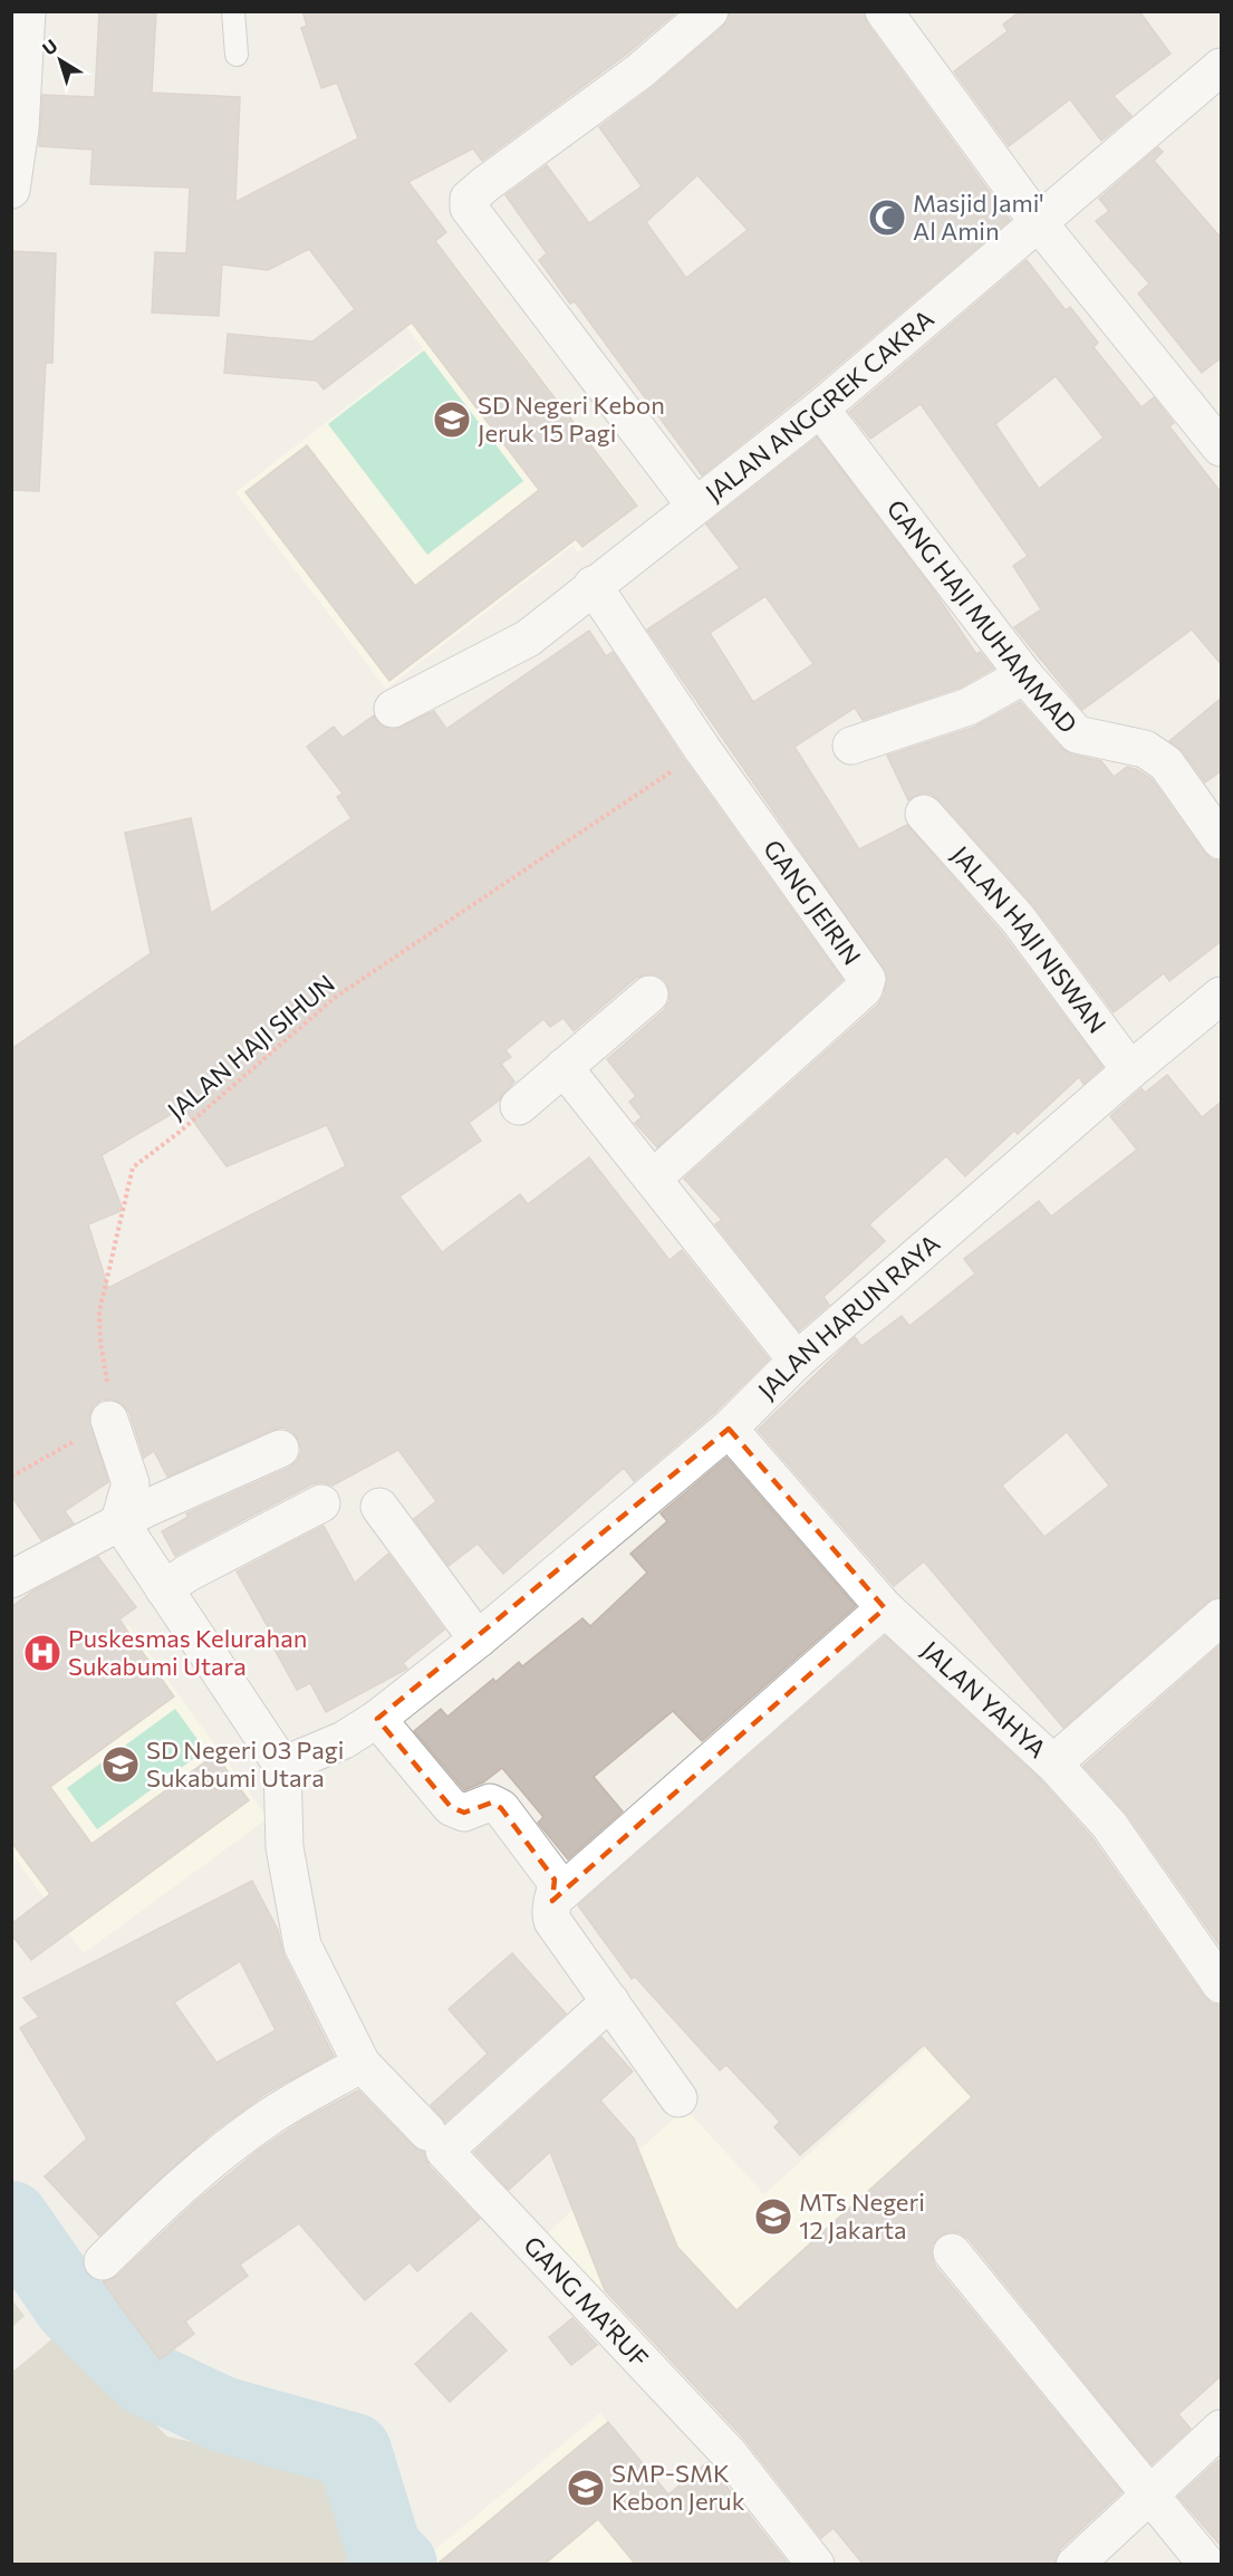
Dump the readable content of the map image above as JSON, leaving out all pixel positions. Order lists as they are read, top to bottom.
{
  "streets": {
    "street": [
      "JALAN ANGGREK CAKRA",
      "GANG HAJI MUHAMMAD",
      "GANG JEIRIN",
      "JALAN HAJI NISWAN",
      "JALAN HARUN RAYA",
      "JALAN YAHYA",
      "GANG MA'RUF"
    ],
    "path": ["JALAN HAJI SIHUN"]
  },
  "crossings": [
    ["JALAN ANGGREK CAKRA", "GANG HAJI MUHAMMAD"],
    ["JALAN ANGGREK CAKRA", "GANG JEIRIN"],
    ["GANG JEIRIN", "JALAN HAJI SIHUN"],
    ["JALAN HAJI NISWAN", "JALAN HARUN RAYA"],
    ["JALAN HARUN RAYA", "JALAN YAHYA"],
    ["JALAN HARUN RAYA", "GANG MA'RUF"]
  ],
  "places": {
    "mosque": ["Masjid Jami' Al Amin"],
    "school or university": [
      "SD Negeri Kebon Jeruk 15 Pagi",
      "SD Negeri 03 Pagi Sukabumi Utara",
      "MTs Negeri 12 Jakarta",
      "SMP-SMK Kebon Jeruk"
    ],
    "hospital": ["Puskesmas Kelurahan Sukabumi Utara"]
  },
  "north": "top left"
}
